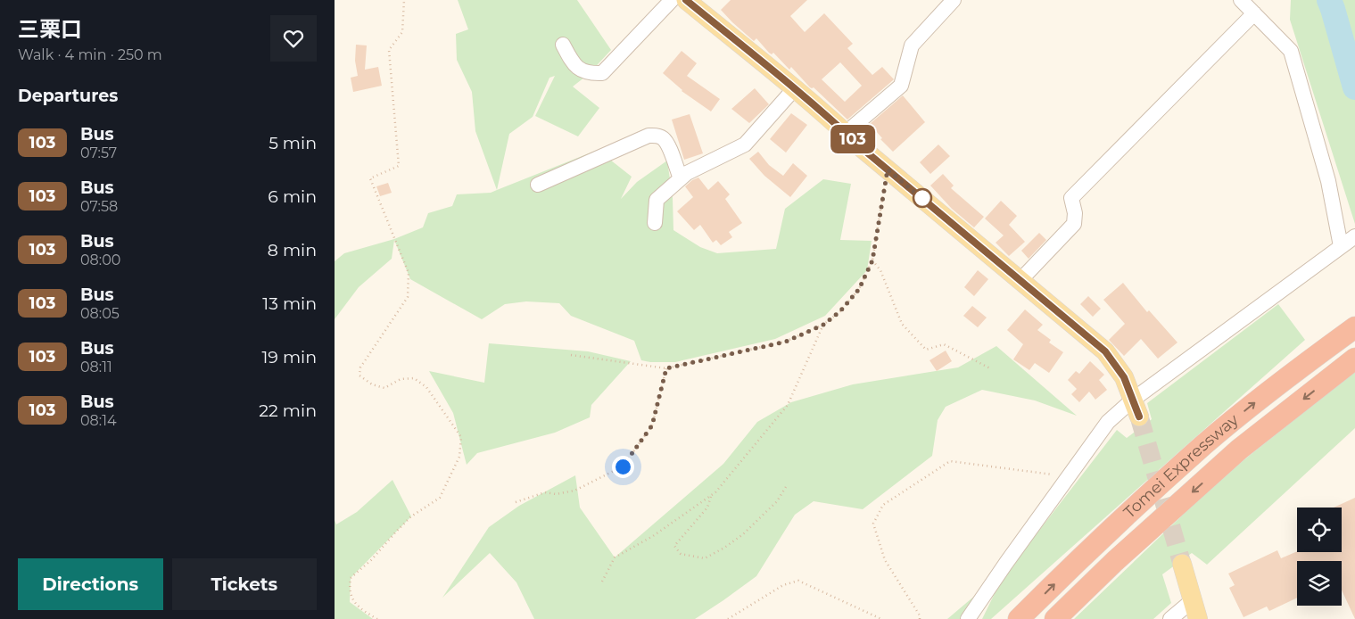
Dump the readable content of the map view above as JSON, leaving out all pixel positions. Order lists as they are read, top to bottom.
{
  "streets": {
    "highway": ["Tomei Expressway"]
  },
  "lines": ["bus line 103"],
  "page": {
    "heading": [
      ["三栗口", "Walk · 4 min · 250 m"],
      "Departures"
    ],
    "on_map": "103",
    "list": [
      {
        "mark": "103",
        "name": "Bus",
        "note": "07:57",
        "value": "5 min"
      },
      {
        "mark": "103",
        "name": "Bus",
        "note": "07:58",
        "value": "6 min"
      },
      {
        "mark": "103",
        "name": "Bus",
        "note": "08:00",
        "value": "8 min"
      },
      {
        "mark": "103",
        "name": "Bus",
        "note": "08:05",
        "value": "13 min"
      },
      {
        "mark": "103",
        "name": "Bus",
        "note": "08:11",
        "value": "19 min"
      },
      {
        "mark": "103",
        "name": "Bus",
        "note": "08:14",
        "value": "22 min"
      }
    ],
    "buttons": ["Directions", "Tickets"]
  }
}
